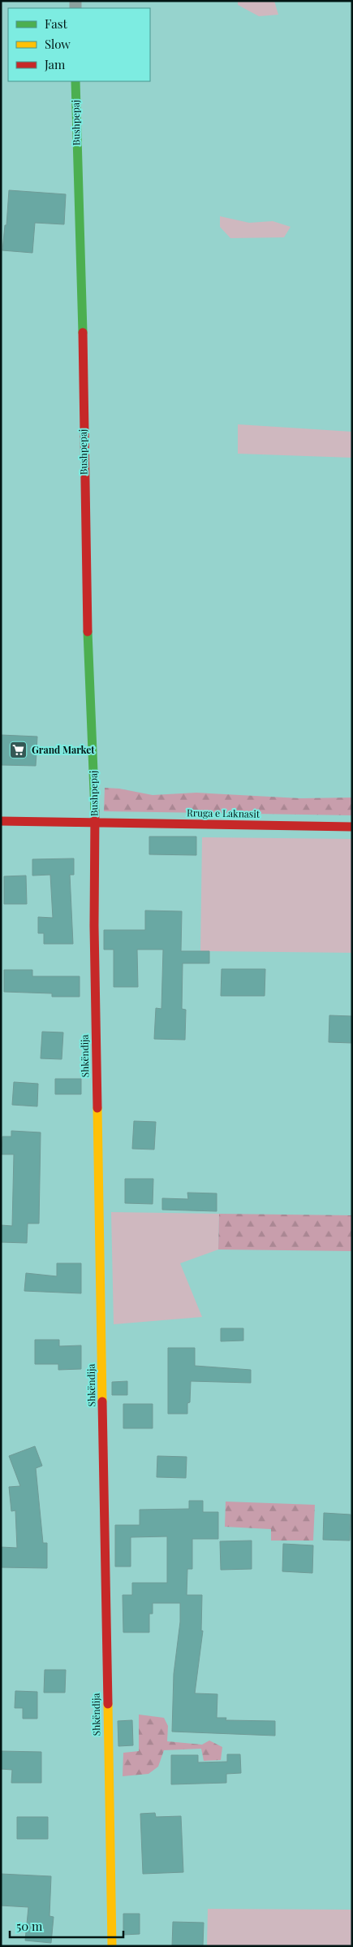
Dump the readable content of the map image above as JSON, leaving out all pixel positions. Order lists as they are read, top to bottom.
{
  "streets": {
    "street": ["Bushpepaj", "Rruga e Laknasit", "Shkëndija"]
  },
  "crossings": [
    ["Bushpepaj", "Rruga e Laknasit"],
    ["Bushpepaj", "Shkëndija"],
    ["Rruga e Laknasit", "Shkëndija"]
  ],
  "places": {
    "supermarket": ["Grand Market"]
  },
  "legend": ["Fast", "Slow", "Jam"],
  "scale_bar": "50 m"
}
